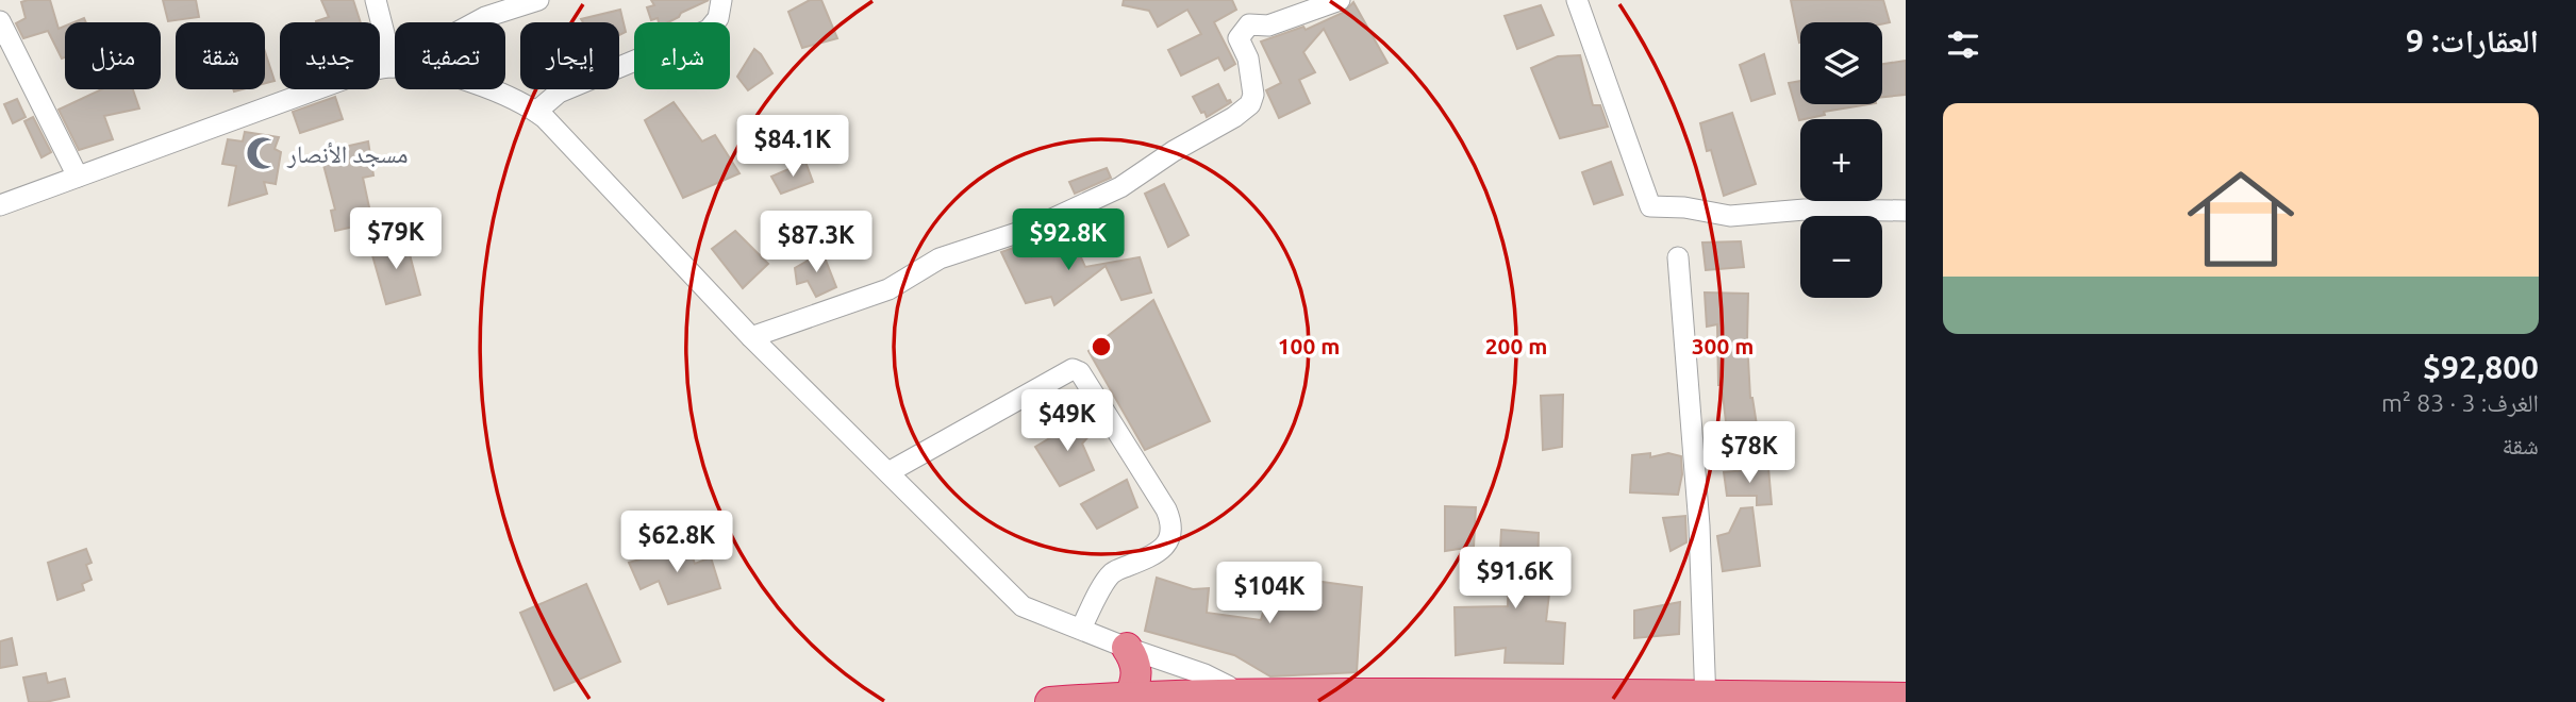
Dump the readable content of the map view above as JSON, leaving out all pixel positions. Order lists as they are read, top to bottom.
{
  "places": {
    "mosque": ["مسجد الأنصار"]
  },
  "page": {
    "heading": "العقارات: 9",
    "map_buttons": ["+", "−"],
    "chip": [
      "شراء",
      "إيجار",
      "تصفية",
      "جديد",
      "شقة",
      "منزل"
    ],
    "list": [
      {
        "name": "$92,800",
        "note": "الغرف: 3 · 83 m² · شقة"
      }
    ],
    "price": [
      "$84.1K",
      "$79K",
      "$92.8K",
      "$87.3K",
      "$49K",
      "$78K",
      "$62.8K",
      "$91.6K",
      "$104K"
    ]
  },
  "rings": ["100 m", "200 m", "300 m"]
}
